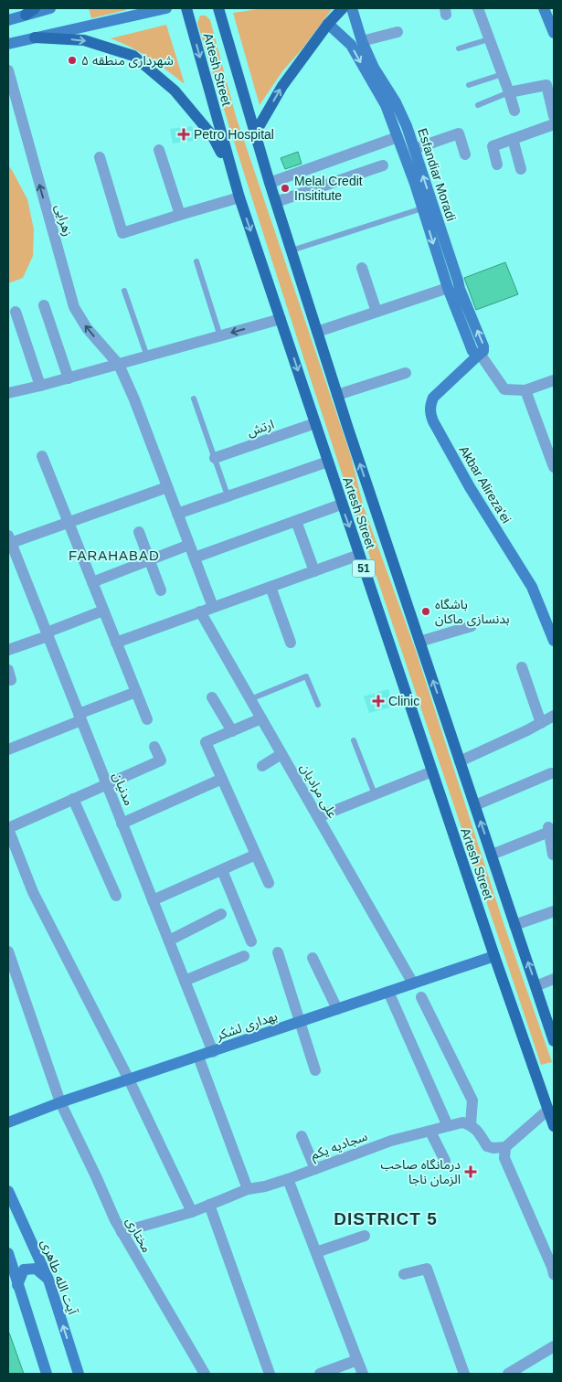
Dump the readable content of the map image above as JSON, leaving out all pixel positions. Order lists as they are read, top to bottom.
{
  "streets": {
    "main road": ["Artesh Street", "51"],
    "street": [
      "Esfandiar Moradi",
      "زهرایی",
      "ارتش",
      "Akbar Alireza'ei",
      "مدنیان",
      "علی مرادیان",
      "بهداری لشکر",
      "سجادیه یکم",
      "مختاری",
      "آیت الله طاهری"
    ]
  },
  "crossings": [
    ["Artesh Street", "ارتش"],
    ["Artesh Street", "بهداری لشکر"],
    ["Esfandiar Moradi", "Akbar Alireza'ei"],
    ["مدنیان", "بهداری لشکر"],
    ["علی مرادیان", "بهداری لشکر"],
    ["بهداری لشکر", "مختاری"],
    ["سجادیه یکم", "مختاری"]
  ],
  "districts": ["FARAHABAD", "DISTRICT 5"],
  "places": {
    "other": ["شهرداری منطقه ۵", "Melal Credit Insititute", "باشگاه بدنسازی ماکان"],
    "health": ["Petro Hospital", "Clinic", "درمانگاه صاحب الزمان ناجا"]
  }
}
